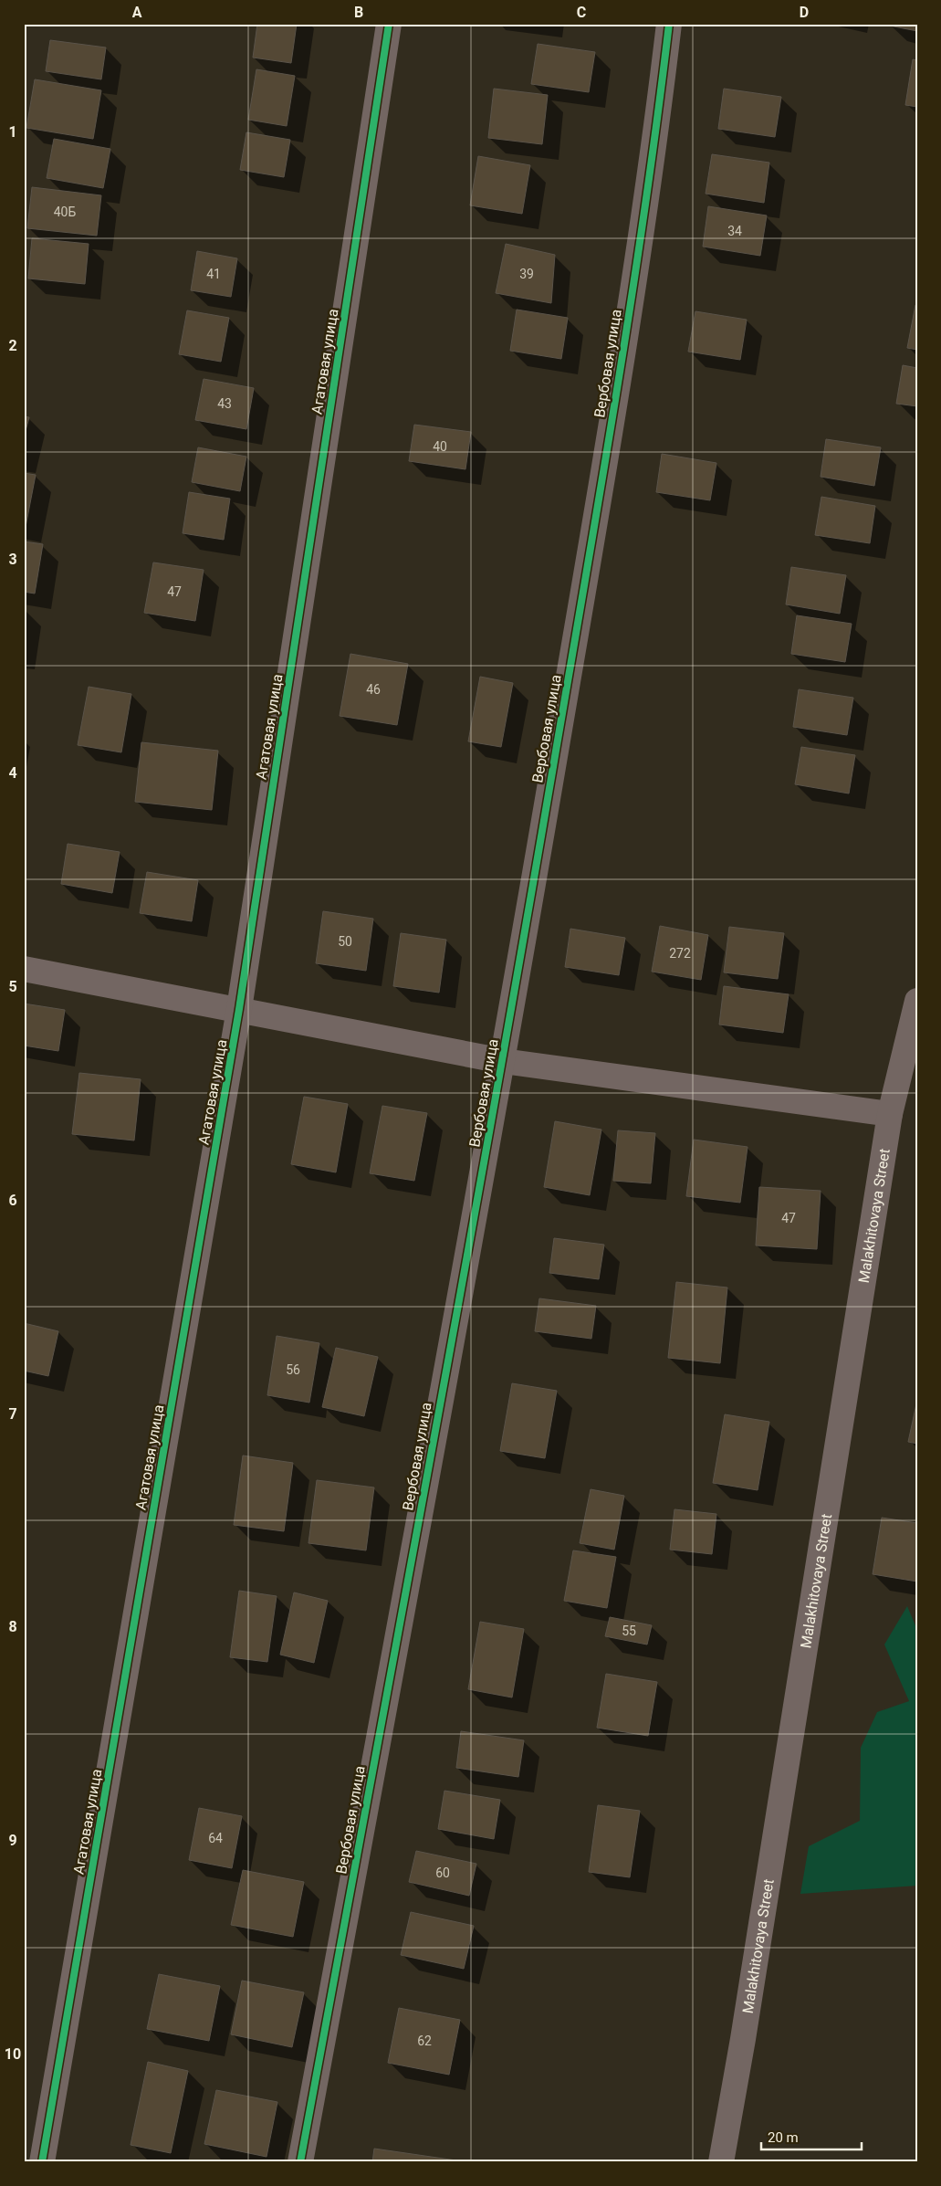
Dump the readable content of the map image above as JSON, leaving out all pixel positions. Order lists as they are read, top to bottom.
{
  "streets": {
    "street": ["Агатовая улица", "Вербовая улица", "Malakhitovaya Street"]
  },
  "house_numbers": [
    "40Б",
    "34",
    "41",
    "39",
    "43",
    "40",
    "47",
    "46",
    "50",
    "272",
    "47",
    "56",
    "55",
    "64",
    "60",
    "62"
  ],
  "scale_bar": "20 m",
  "grid": {
    "columns": [
      "A",
      "B",
      "C",
      "D"
    ],
    "rows": [
      "1",
      "2",
      "3",
      "4",
      "5",
      "6",
      "7",
      "8",
      "9",
      "10"
    ]
  }
}
